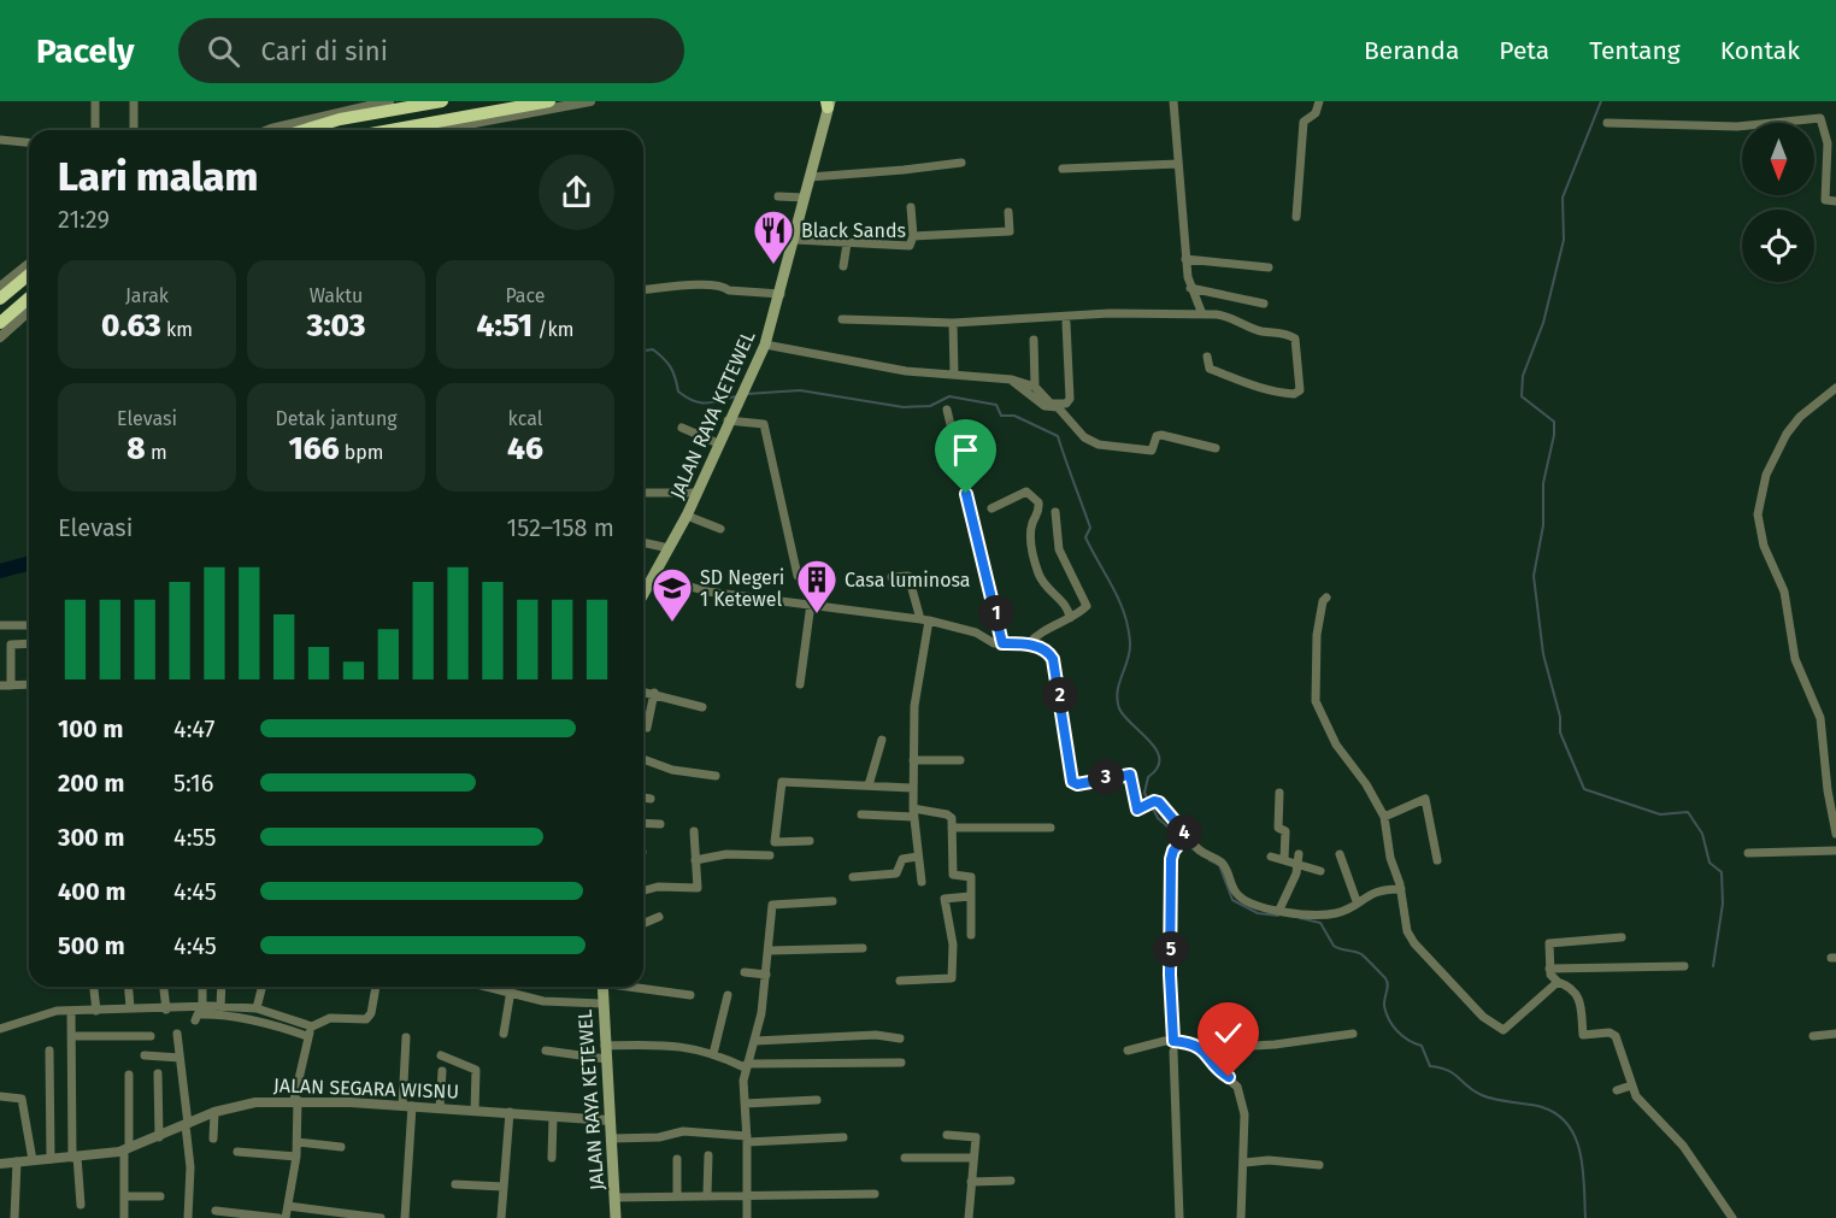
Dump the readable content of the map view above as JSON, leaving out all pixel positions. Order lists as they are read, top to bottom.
{
  "streets": {
    "main road": ["JALAN RAYA KETEWEL"],
    "street": ["JALAN SEGARA WISNU"]
  },
  "crossings": [
    ["JALAN RAYA KETEWEL", "JALAN SEGARA WISNU"]
  ],
  "places": {
    "restaurant": ["Black Sands"],
    "building": ["Casa luminosa"],
    "school or university": ["SD Negeri 1 Ketewel"]
  },
  "north": "bottom",
  "page": {
    "header": "Pacely",
    "search": "Cari di sini",
    "nav": [
      "Beranda",
      "Peta",
      "Tentang",
      "Kontak"
    ],
    "heading": ["Lari malam", "21:29"],
    "stats": [
      ["Jarak", "0.63 km"],
      ["Waktu", "3:03"],
      ["Pace", "4:51 /km"],
      ["Elevasi", "8 m"],
      ["Detak jantung", "166 bpm"],
      ["kcal", "46"]
    ],
    "chart": ["Elevasi", "152–158 m"],
    "pins": [
      "1",
      "2",
      "3",
      "4",
      "5"
    ],
    "list": [
      {
        "name": "100 m",
        "note": "4:47"
      },
      {
        "name": "200 m",
        "note": "5:16"
      },
      {
        "name": "300 m",
        "note": "4:55"
      },
      {
        "name": "400 m",
        "note": "4:45"
      },
      {
        "name": "500 m",
        "note": "4:45"
      }
    ]
  }
}
